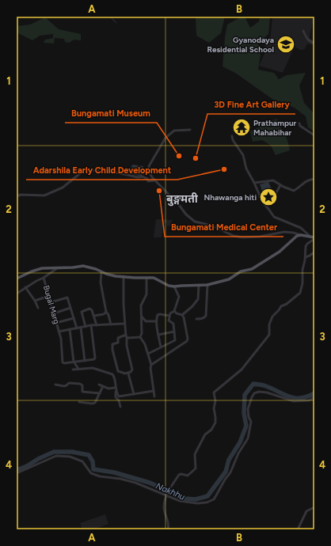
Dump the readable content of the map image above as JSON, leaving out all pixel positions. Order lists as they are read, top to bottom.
{
  "streets": {
    "street": ["Bugal Marg"]
  },
  "districts": ["बुङ्गमती"],
  "water": ["Nakhhu"],
  "places": {
    "school or university": ["Gyanodaya Residential School"],
    "temple": ["Prathampur Mahabihar"],
    "other": [
      "Bungamati Museum",
      "3D Fine Art Gallery",
      "Adarshila Early Child Development",
      "Bungamati Medical Center"
    ],
    "place": ["Nhawanga hiti"]
  },
  "grid": {
    "columns": ["A", "B"],
    "rows": [
      "1",
      "2",
      "3",
      "4"
    ]
  }
}
